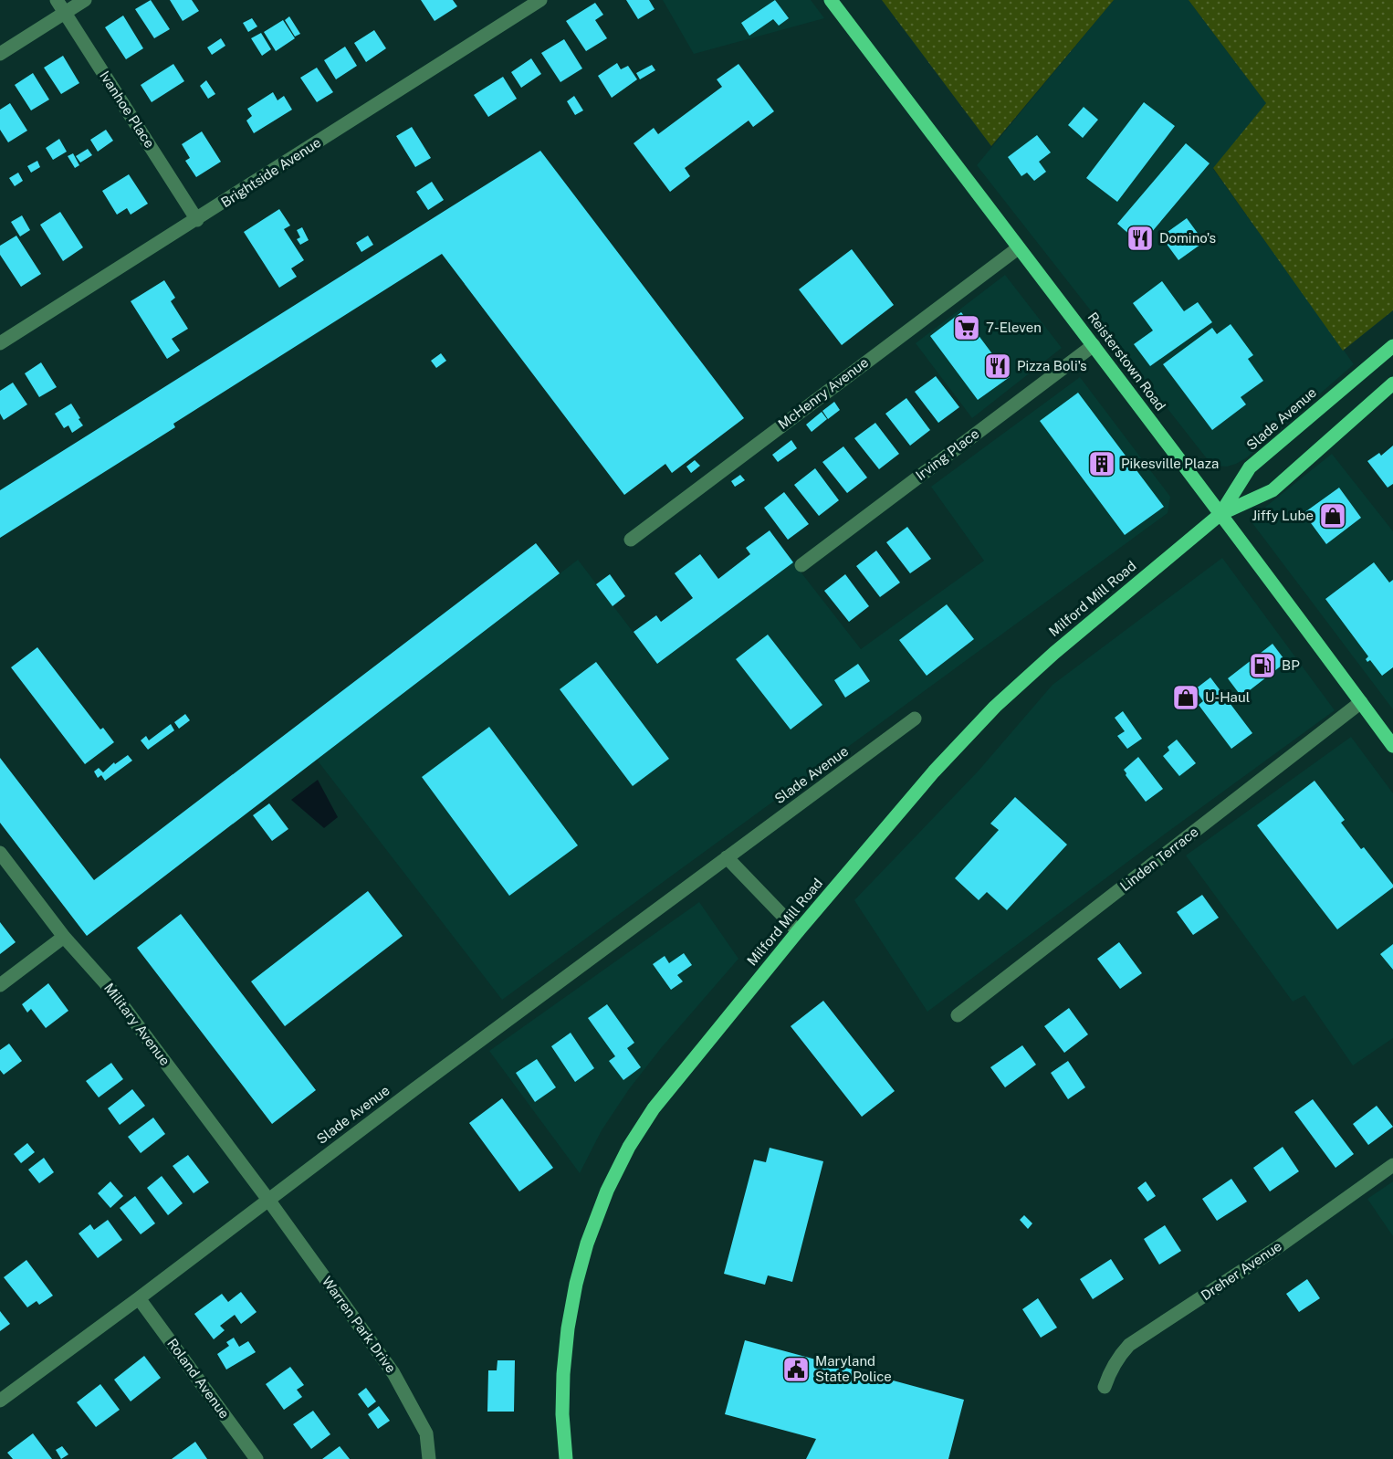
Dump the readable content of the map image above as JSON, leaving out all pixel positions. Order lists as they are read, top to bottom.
{
  "streets": {
    "main road": ["Reisterstown Road", "Slade Avenue", "Milford Mill Road"],
    "street": [
      "Ivanhoe Place",
      "Brightside Avenue",
      "McHenry Avenue",
      "Irving Place",
      "Linden Terrace",
      "Military Avenue",
      "Dreher Avenue",
      "Warren Park Drive",
      "Roland Avenue"
    ]
  },
  "crossings": [
    ["Ivanhoe Place", "Brightside Avenue"],
    ["Reisterstown Road", "McHenry Avenue"],
    ["Reisterstown Road", "Slade Avenue"],
    ["Reisterstown Road", "Irving Place"],
    ["Reisterstown Road", "Milford Mill Road"],
    ["Reisterstown Road", "Linden Terrace"],
    ["Slade Avenue", "Milford Mill Road"],
    ["Slade Avenue", "Military Avenue"],
    ["Slade Avenue", "Warren Park Drive"],
    ["Slade Avenue", "Roland Avenue"],
    ["Military Avenue", "Warren Park Drive"]
  ],
  "places": {
    "restaurant": ["Domino's", "Pizza Boli's"],
    "supermarket": ["7-Eleven"],
    "building": ["Pikesville Plaza"],
    "shop": ["Jiffy Lube", "U-Haul"],
    "fuel station": ["BP"],
    "public building": ["Maryland State Police"]
  }
}
